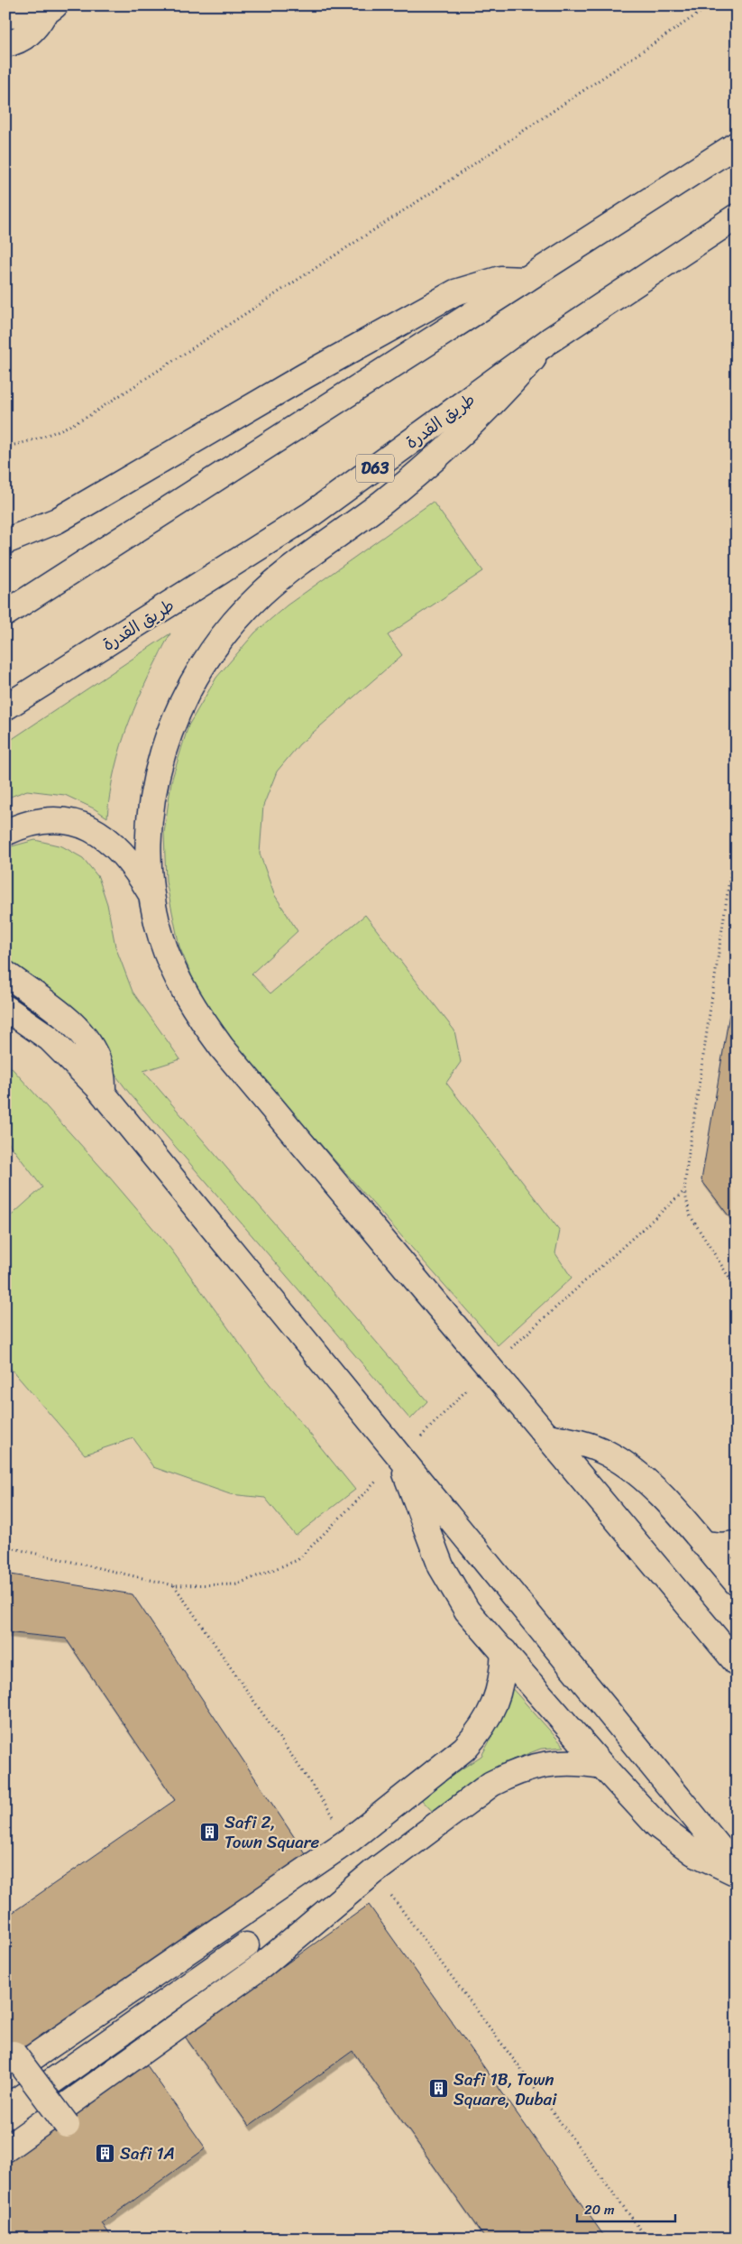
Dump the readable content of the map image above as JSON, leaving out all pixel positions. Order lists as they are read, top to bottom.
{
  "streets": {
    "street": ["طريق القدرة", "D63"]
  },
  "places": {
    "building": ["Safi 2, Town Square", "Safi 1B, Town Square, Dubai", "Safi 1A"]
  },
  "scale_bar": "20 m"
}
